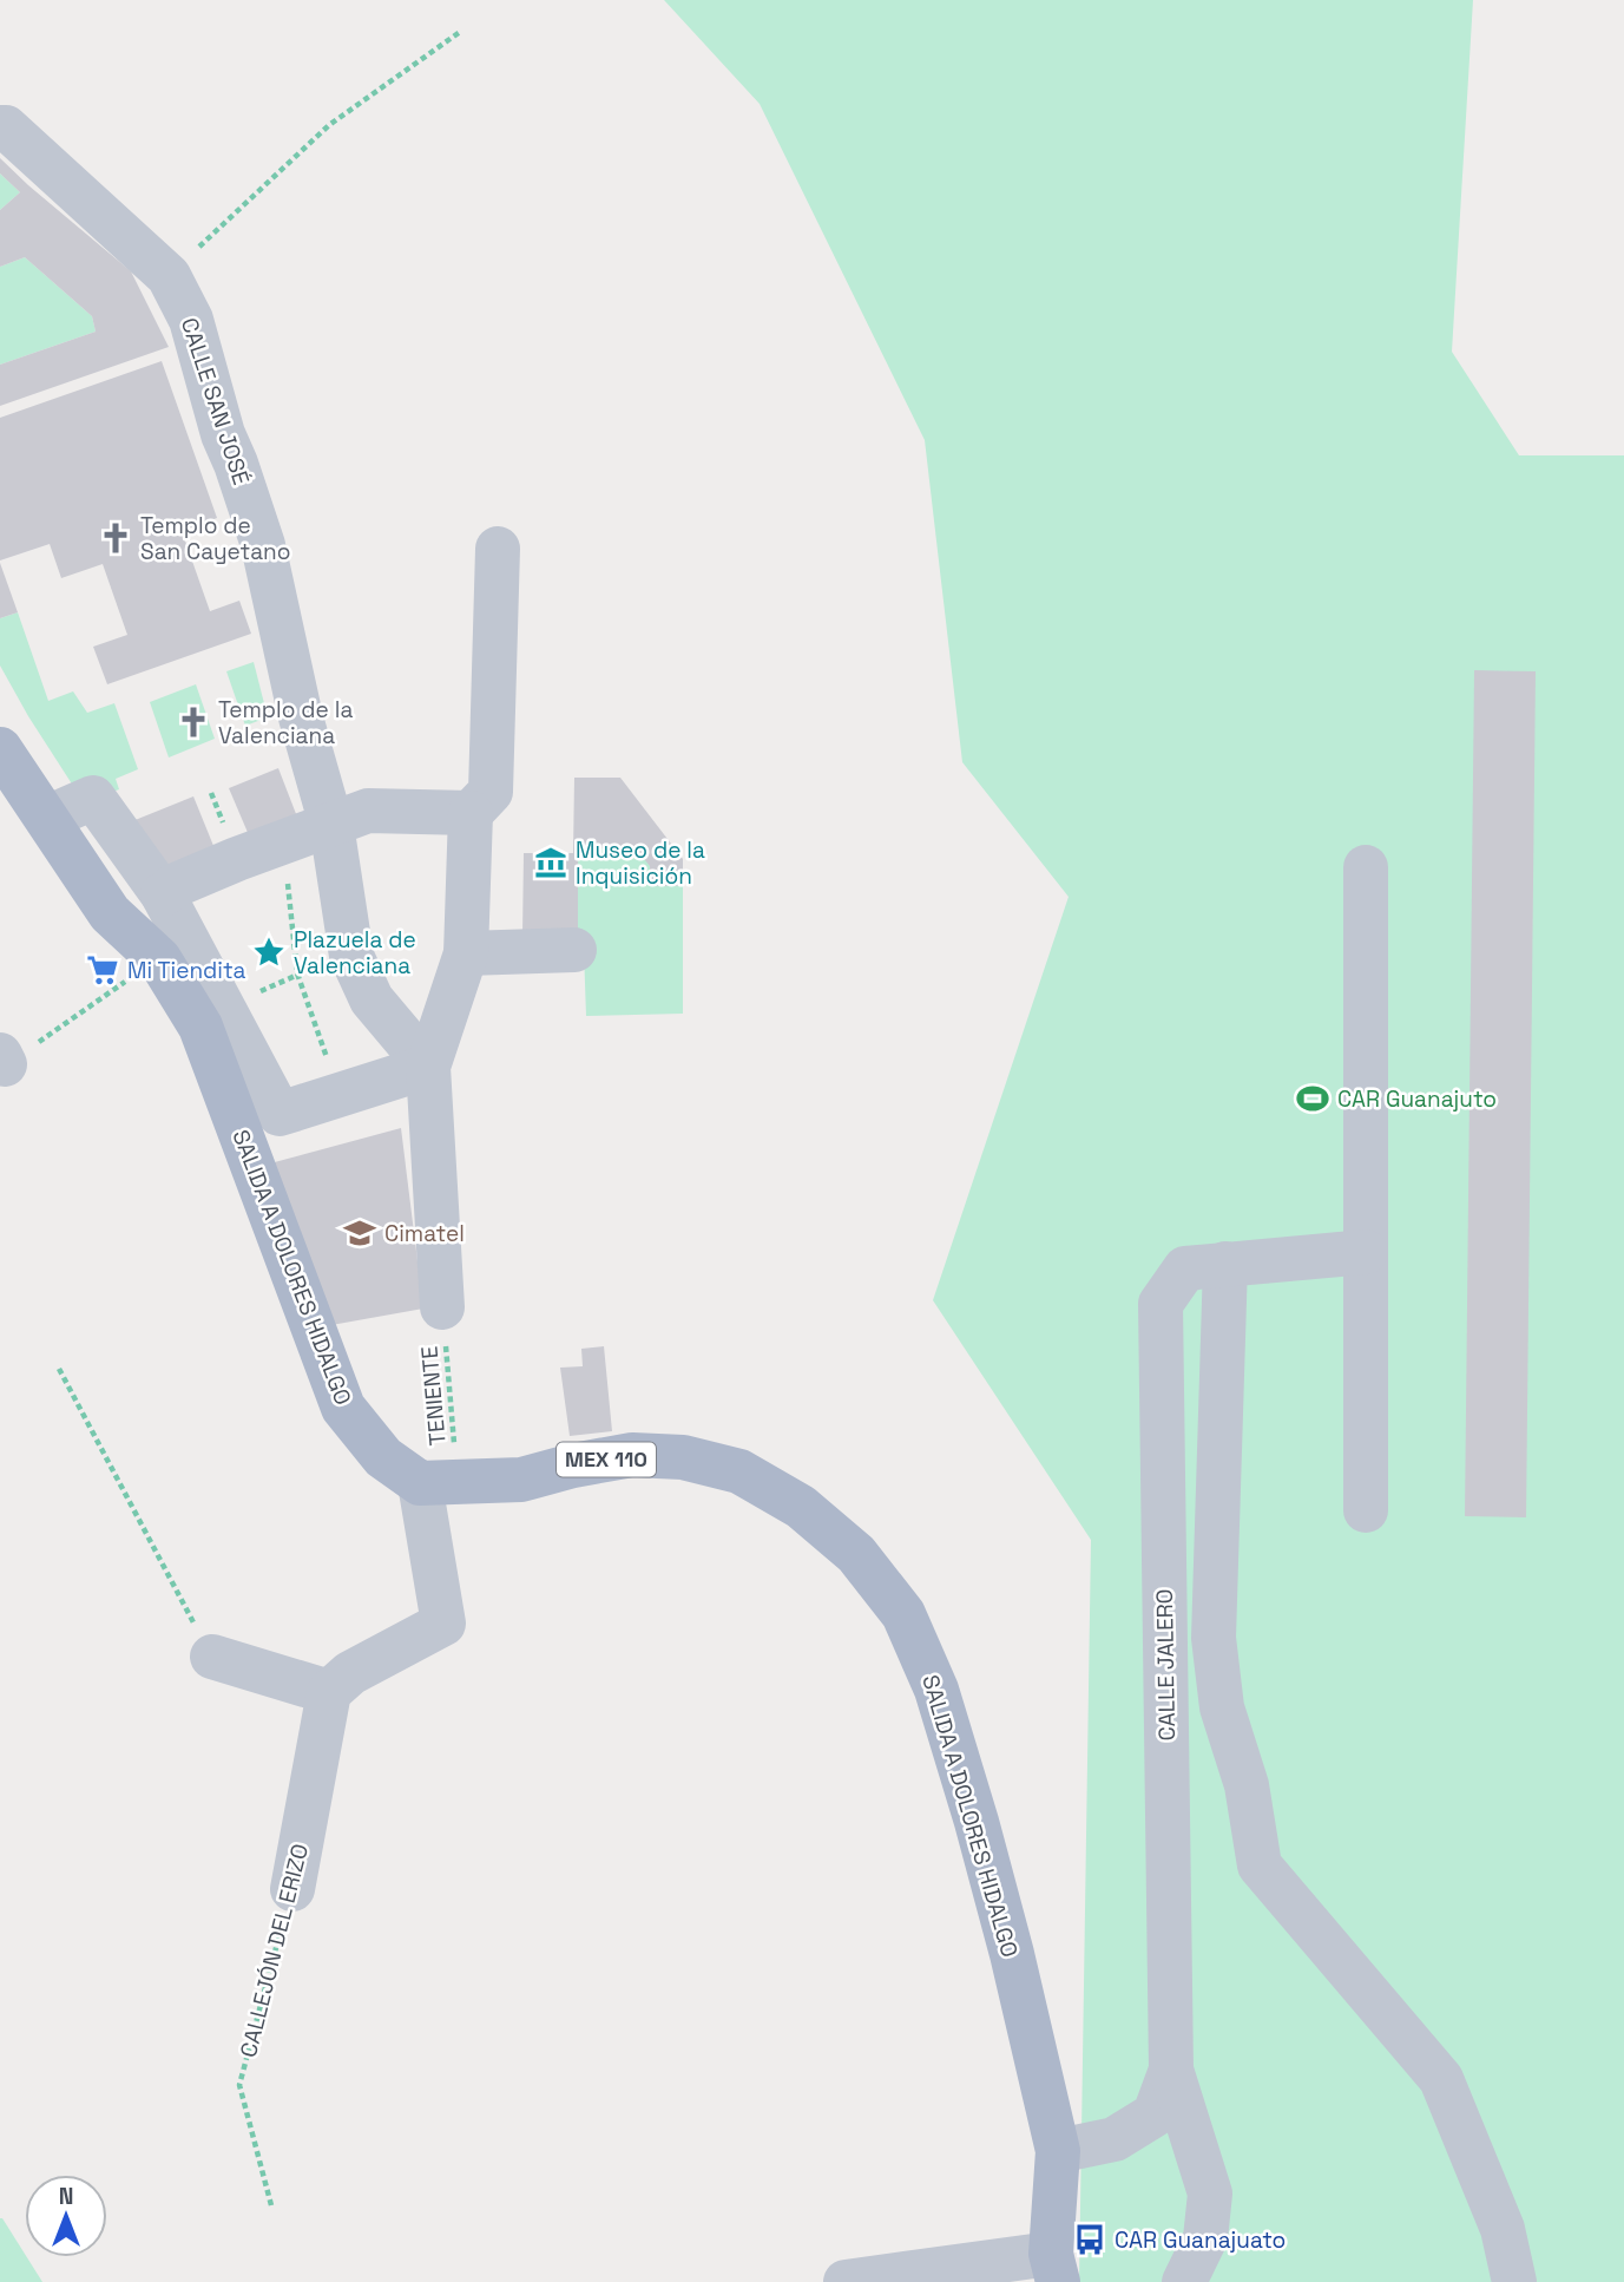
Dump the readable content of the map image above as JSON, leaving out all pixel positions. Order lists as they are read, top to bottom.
{
  "streets": {
    "main road": ["SALIDA A DOLORES HIDALGO", "MEX 110"],
    "street": ["CALLE SAN JOSÉ", "CALLE JALERO", "CALLEJÓN DEL ERIZO"],
    "path": ["TENIENTE"]
  },
  "crossings": [
    ["SALIDA A DOLORES HIDALGO", "TENIENTE"],
    ["SALIDA A DOLORES HIDALGO", "CALLE JALERO"]
  ],
  "places": {
    "church": ["Templo de San Cayetano", "Templo de la Valenciana"],
    "museum": ["Museo de la Inquisición"],
    "place": ["Plazuela de Valenciana"],
    "supermarket": ["Mi Tiendita"],
    "sports": ["CAR Guanajuto"],
    "school or university": ["Cimatel"],
    "bus stop": ["CAR Guanajuato"]
  },
  "north": "top"
}
